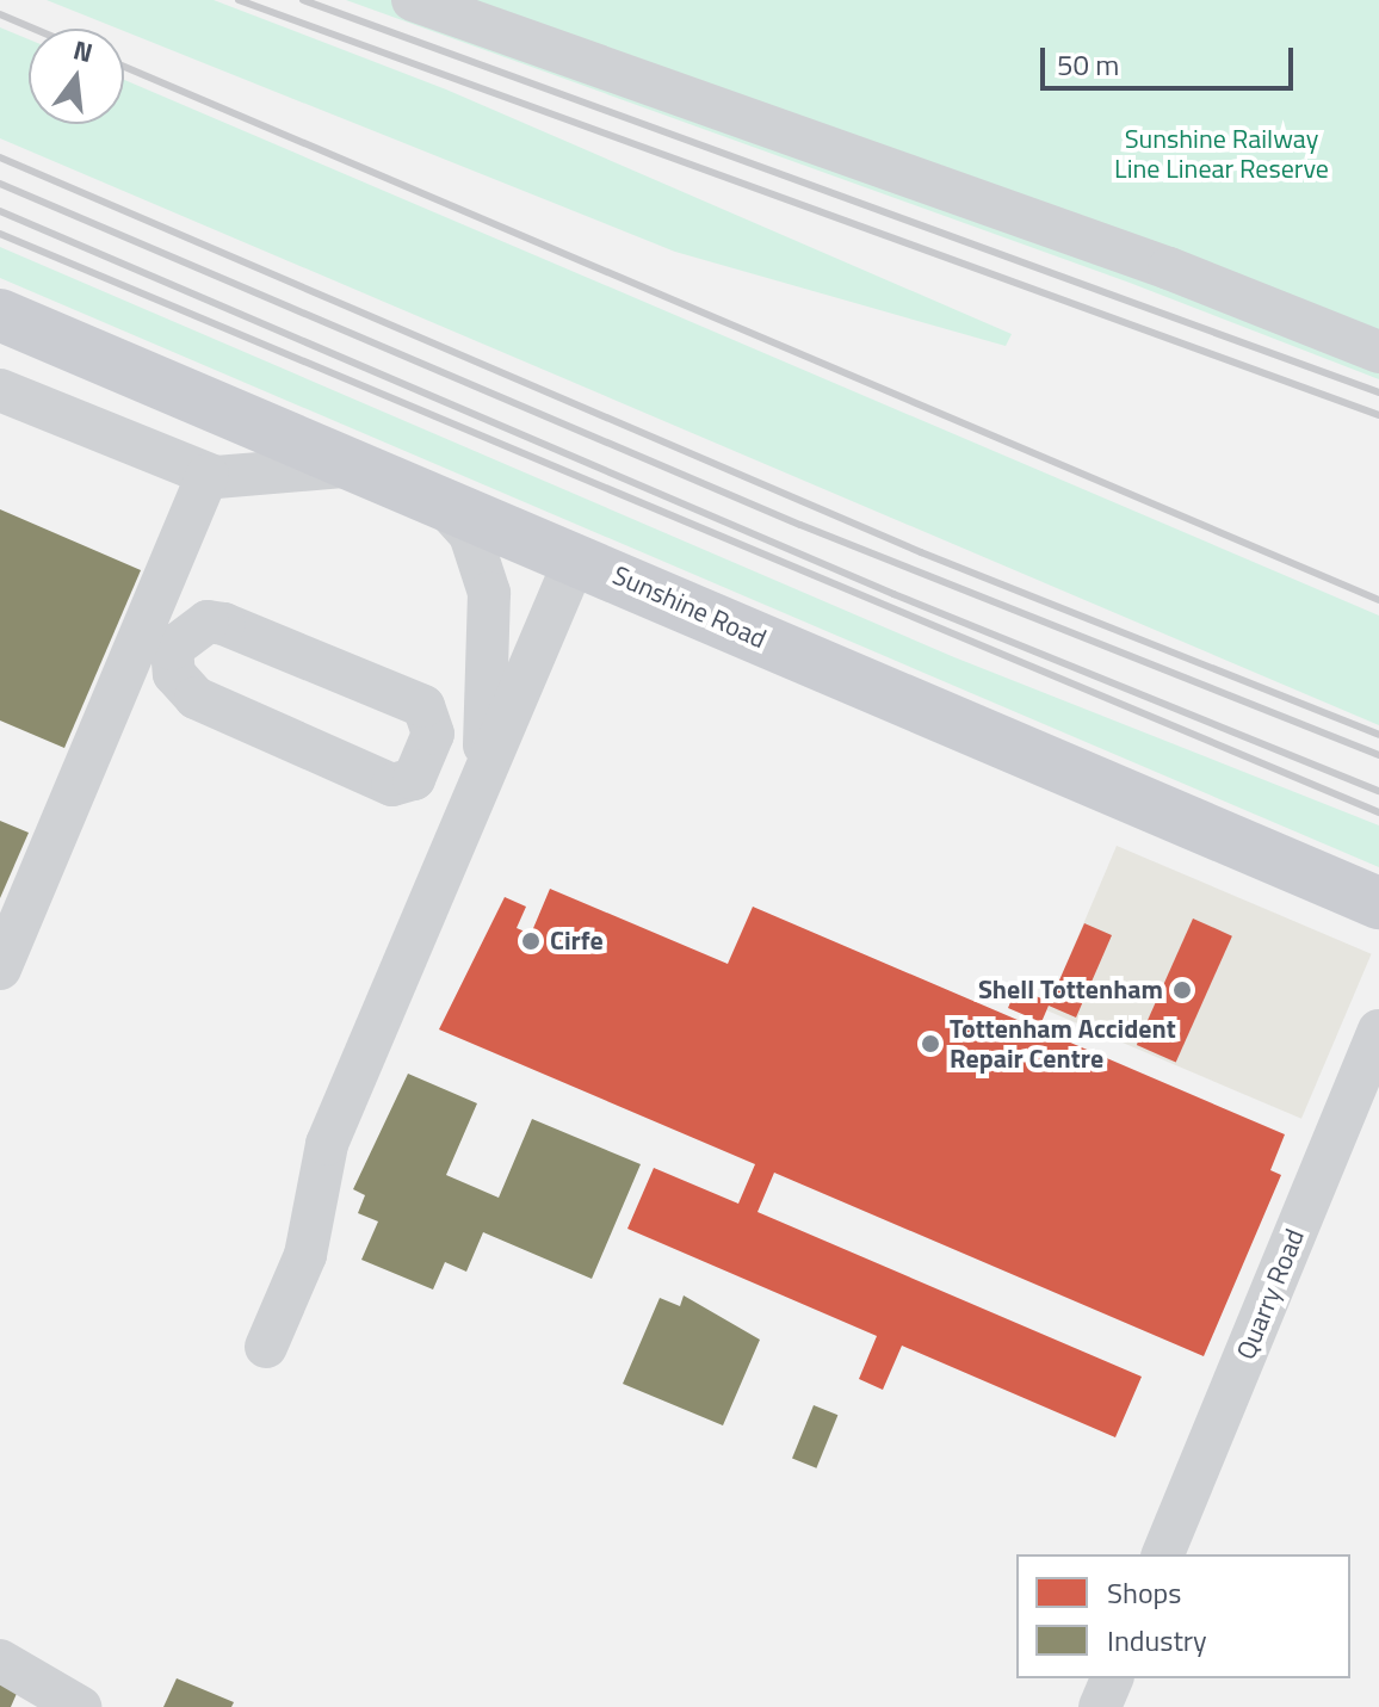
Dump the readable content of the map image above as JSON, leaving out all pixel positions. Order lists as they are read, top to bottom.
{
  "streets": {
    "main road": ["Sunshine Road"],
    "street": ["Quarry Road"]
  },
  "parks": ["Sunshine Railway Line Linear Reserve"],
  "places": ["Cirfe", "Shell Tottenham", "Tottenham Accident Repair Centre"],
  "legend": ["Shops", "Industry"],
  "scale_bar": "50 m",
  "north": "top"
}
